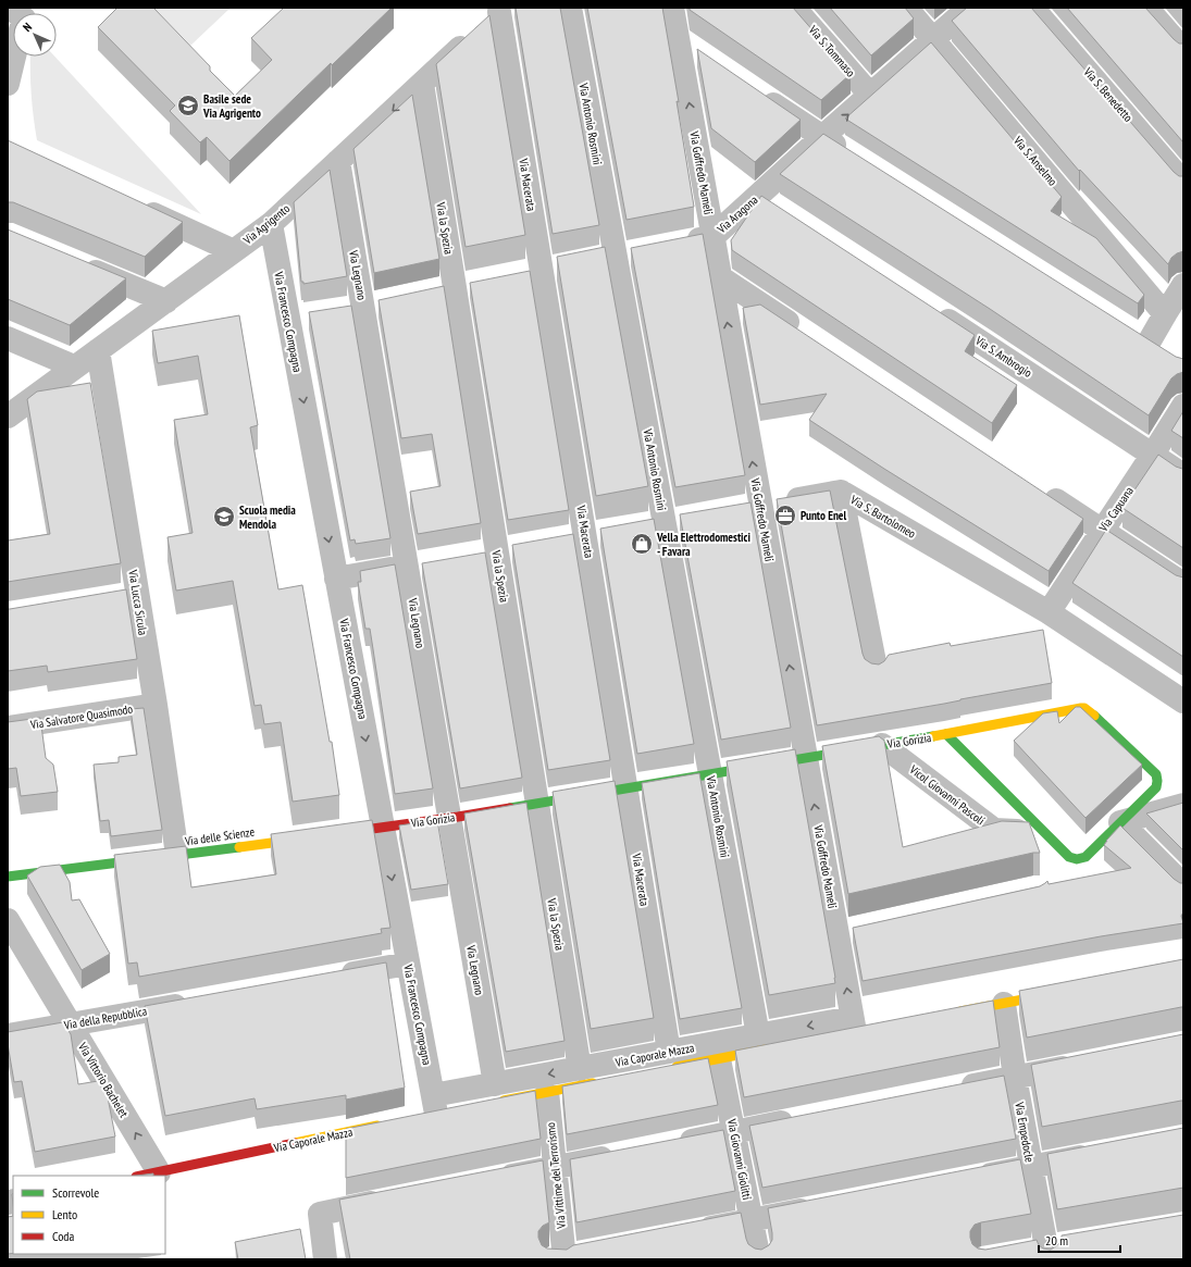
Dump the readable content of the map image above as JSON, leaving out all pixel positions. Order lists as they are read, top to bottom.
{
  "streets": {
    "street": [
      "Via S. Tommaso",
      "Via S. Benedetto",
      "Via Antonio Rosmini",
      "Via S. Anselmo",
      "Via Goffredo Mameli",
      "Via Macerata",
      "Via Aragona",
      "Via Agrigento",
      "Via la Spezia",
      "Via Legnano",
      "Via Francesco Compagna",
      "Via S. Ambrogio",
      "Via Capuana",
      "Via S. Bartolomeo",
      "Via Lucca Sicula",
      "Via Salvatore Quasimodo",
      "Via Gorizia",
      "Vicol Giovanni Pascoli",
      "Via delle Scienze",
      "Via della Repubblica",
      "Via Caporale Mazza",
      "Via Vittorio Bachelet",
      "Via Empedocle",
      "Via Giovanni Giolitti",
      "Via Vittime del Terrorismo"
    ]
  },
  "crossings": [
    ["Via S. Tommaso", "Via Aragona"],
    ["Via Antonio Rosmini", "Via Gorizia"],
    ["Via Antonio Rosmini", "Via Caporale Mazza"],
    ["Via S. Anselmo", "Via Aragona"],
    ["Via Goffredo Mameli", "Via Aragona"],
    ["Via Goffredo Mameli", "Via S. Bartolomeo"],
    ["Via Goffredo Mameli", "Via Gorizia"],
    ["Via Goffredo Mameli", "Via Caporale Mazza"],
    ["Via Macerata", "Via Agrigento"],
    ["Via Macerata", "Via Gorizia"],
    ["Via Macerata", "Via Caporale Mazza"],
    ["Via Agrigento", "Via la Spezia"],
    ["Via Agrigento", "Via Legnano"],
    ["Via Agrigento", "Via Francesco Compagna"],
    ["Via Agrigento", "Via Lucca Sicula"],
    ["Via la Spezia", "Via Gorizia"],
    ["Via la Spezia", "Via Caporale Mazza"],
    ["Via Legnano", "Via Gorizia"],
    ["Via Legnano", "Via Caporale Mazza"],
    ["Via Francesco Compagna", "Via Gorizia"],
    ["Via Francesco Compagna", "Via Caporale Mazza"],
    ["Via S. Ambrogio", "Via Capuana"],
    ["Via Capuana", "Via S. Bartolomeo"],
    ["Via Lucca Sicula", "Via Salvatore Quasimodo"],
    ["Via Lucca Sicula", "Via delle Scienze"],
    ["Via Gorizia", "Vicol Giovanni Pascoli"],
    ["Via della Repubblica", "Via Vittorio Bachelet"],
    ["Via Caporale Mazza", "Via Vittorio Bachelet"],
    ["Via Caporale Mazza", "Via Giovanni Giolitti"],
    ["Via Caporale Mazza", "Via Vittime del Terrorismo"]
  ],
  "one_way": ["Via Goffredo Mameli", "Via Francesco Compagna", "Via Vittorio Bachelet"],
  "places": {
    "school or university": ["Basile sede Via Agrigento", "Scuola media Mendola"],
    "office": ["Punto Enel"],
    "shop": ["Vella Elettrodomestici - Favara"]
  },
  "legend": ["Scorrevole", "Lento", "Coda"],
  "scale_bar": "20 m",
  "north": "top left"
}
